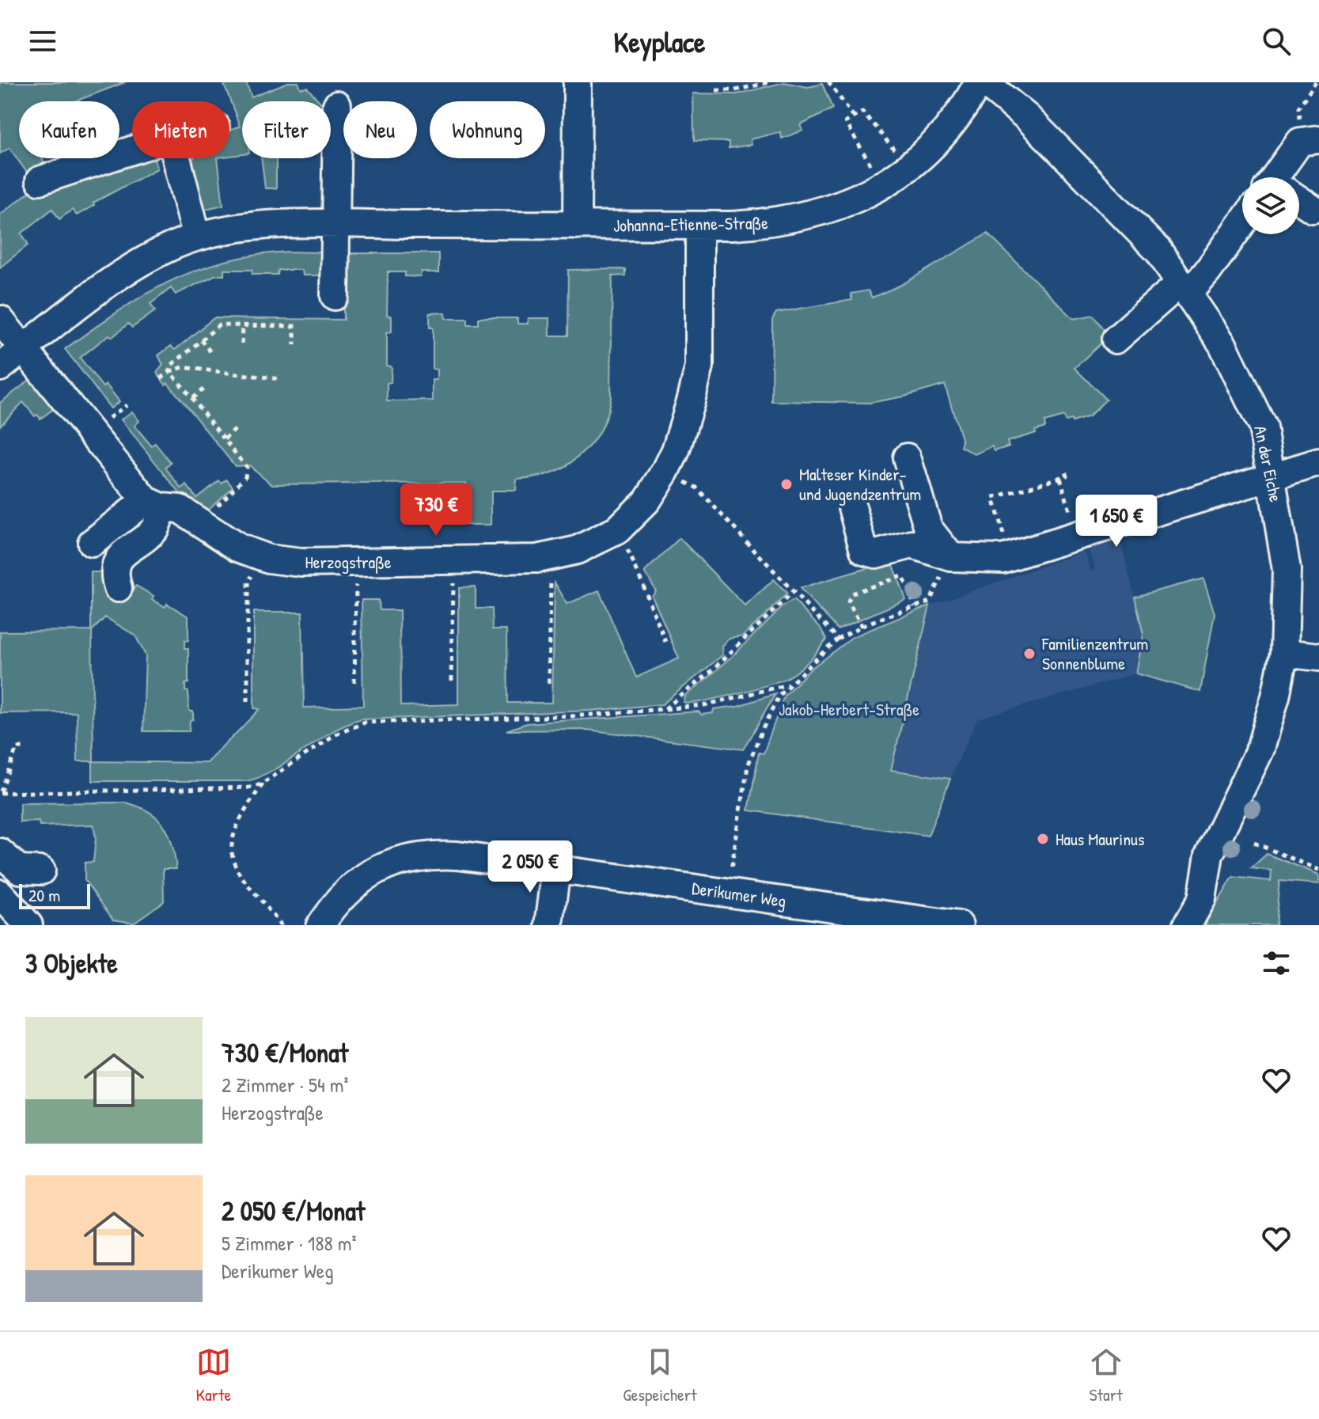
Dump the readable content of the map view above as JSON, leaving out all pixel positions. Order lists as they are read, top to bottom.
{
  "streets": {
    "street": [
      "Johanna-Etienne-Straße",
      "An der Eiche",
      "Herzogstraße",
      "Derikumer Weg"
    ]
  },
  "crossings": [
    ["Johanna-Etienne-Straße", "Herzogstraße"]
  ],
  "parks": ["Jakob-Herbert-Straße"],
  "places": ["Malteser Kinder- und Jugendzentrum", "Familienzentrum Sonnenblume", "Haus Maurinus"],
  "scale_bar": "20 m",
  "page": {
    "header": "Keyplace",
    "chip": [
      "Kaufen",
      "Mieten",
      "Filter",
      "Neu",
      "Wohnung"
    ],
    "price": ["730 €", "1 650 €", "2 050 €"],
    "scale": "20 m",
    "heading": "3 Objekte",
    "list": [
      {
        "name": "730 €/Monat",
        "note": "2 Zimmer · 54 m² · Herzogstraße"
      },
      {
        "name": "2 050 €/Monat",
        "note": "5 Zimmer · 188 m² · Derikumer Weg"
      }
    ],
    "tabs": ["Karte", "Gespeichert", "Start"]
  }
}
